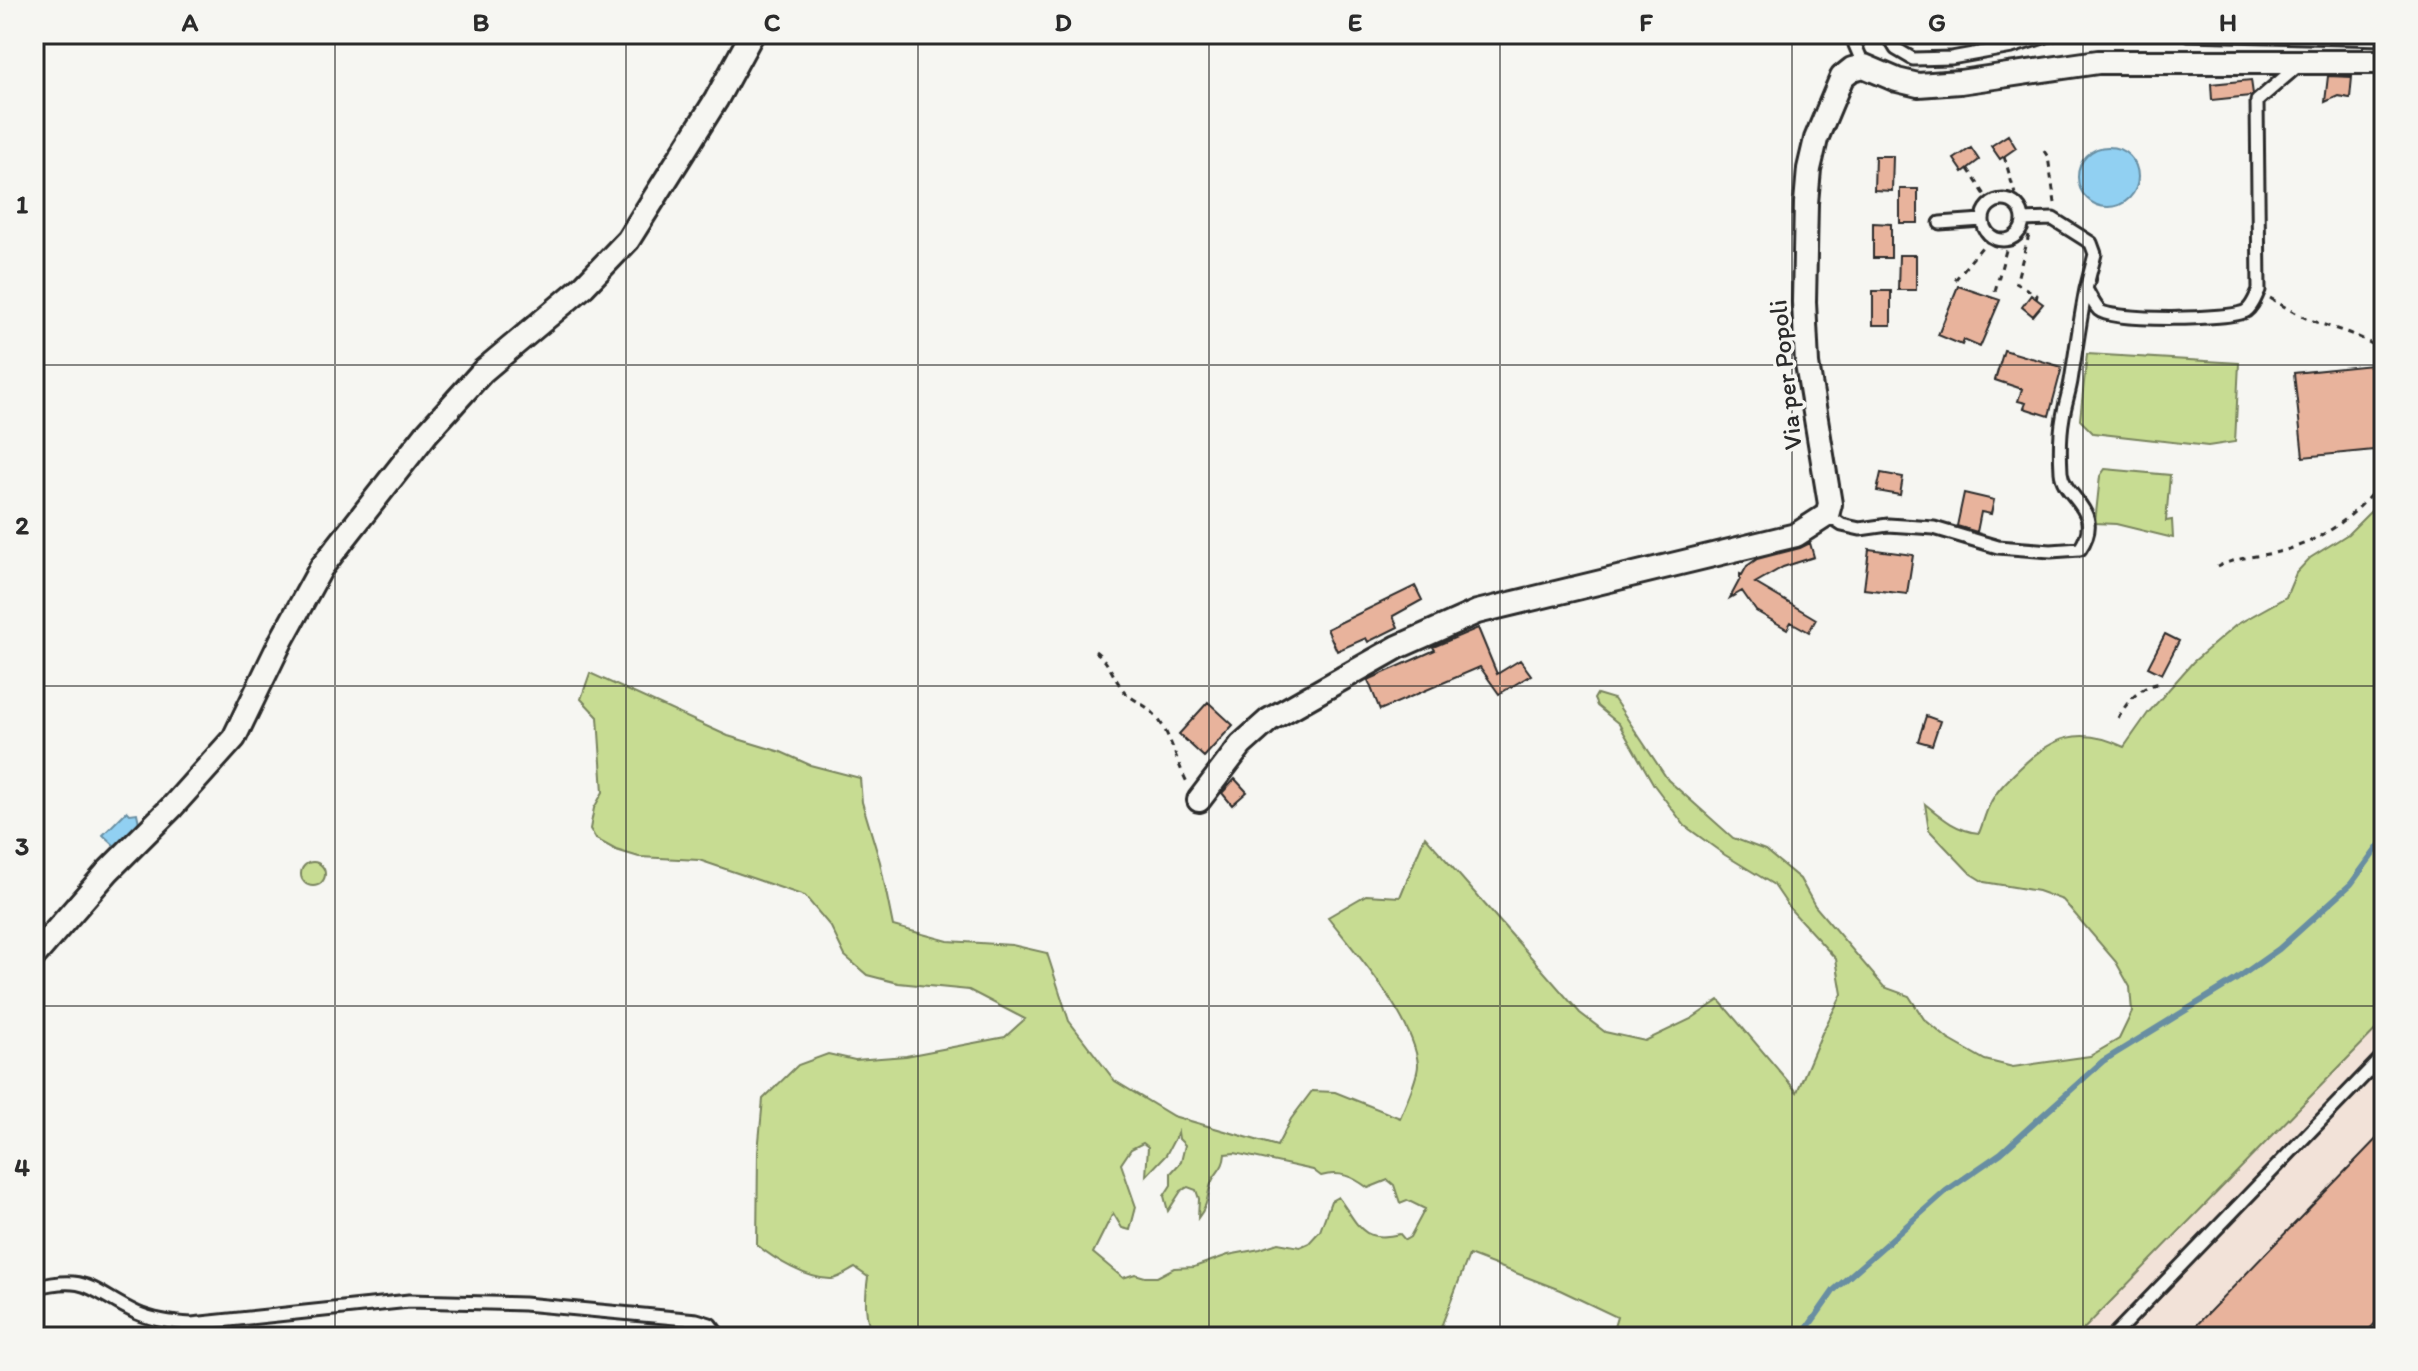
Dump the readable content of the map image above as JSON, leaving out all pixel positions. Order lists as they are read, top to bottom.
{
  "streets": {
    "street": ["Via per Popoli"]
  },
  "grid": {
    "columns": [
      "A",
      "B",
      "C",
      "D",
      "E",
      "F",
      "G",
      "H"
    ],
    "rows": [
      "1",
      "2",
      "3",
      "4"
    ]
  }
}
